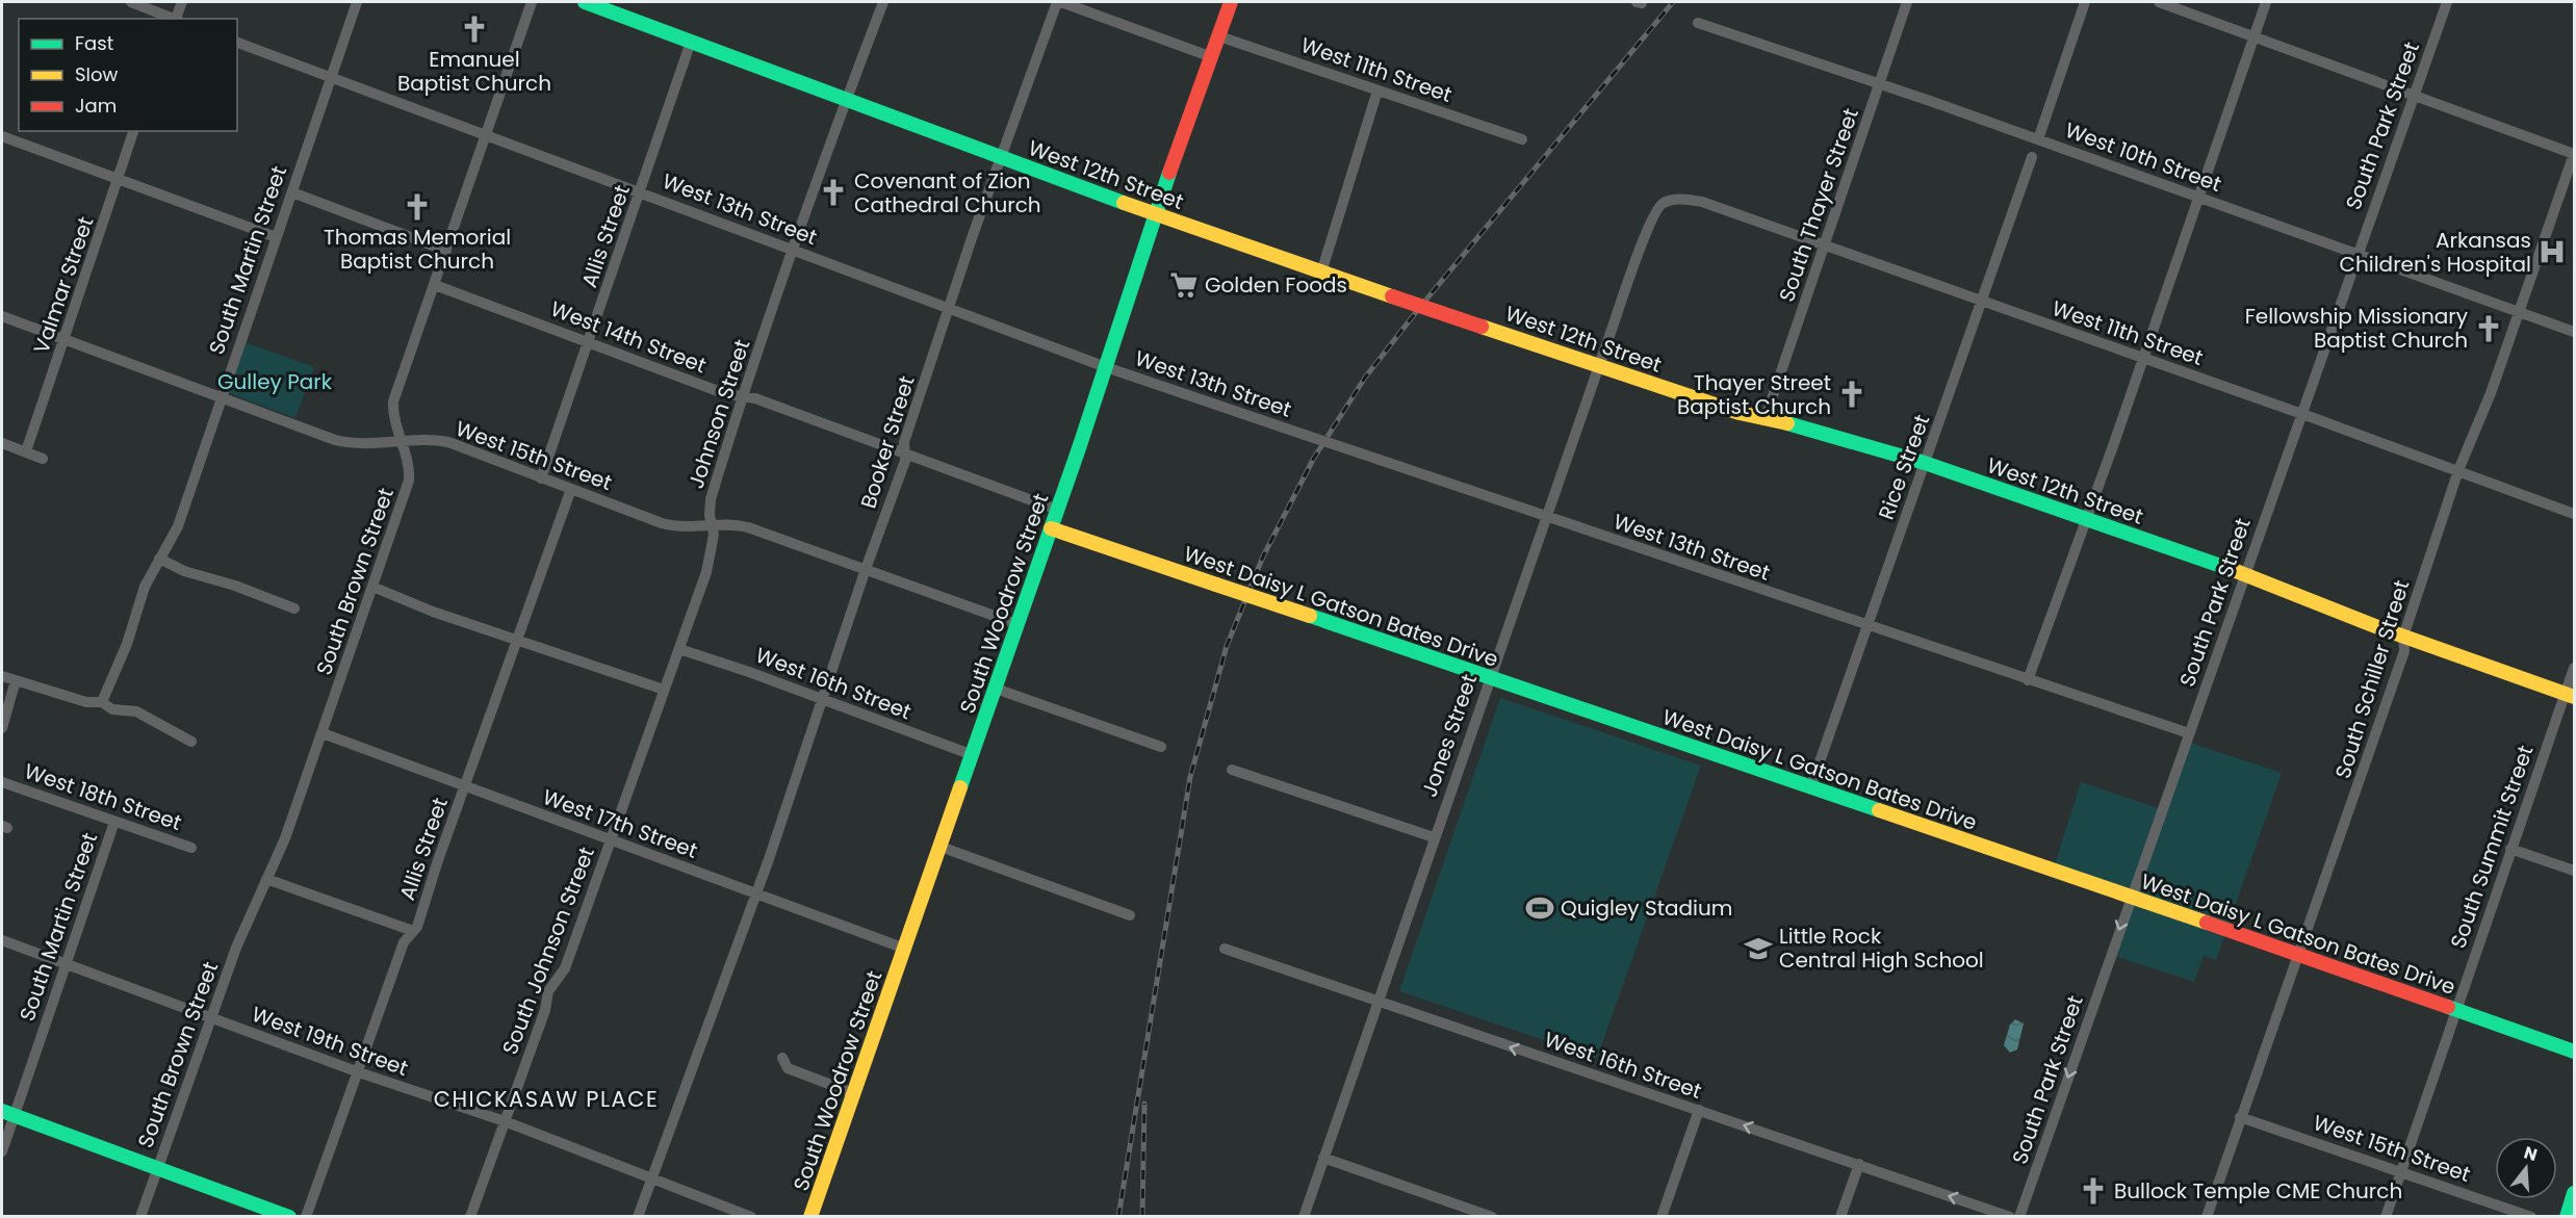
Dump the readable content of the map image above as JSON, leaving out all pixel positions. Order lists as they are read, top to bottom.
{
  "streets": {
    "street": [
      "West 11th Street",
      "South Park Street",
      "West 10th Street",
      "West 12th Street",
      "South Thayer Street",
      "West 13th Street",
      "Allis Street",
      "South Martin Street",
      "Valmar Street",
      "West 14th Street",
      "Johnson Street",
      "Booker Street",
      "West 15th Street",
      "Rice Street",
      "South Brown Street",
      "South Woodrow Street",
      "West Daisy L Gatson Bates Drive",
      "South Schiller Street",
      "West 16th Street",
      "Jones Street",
      "West 18th Street",
      "West 17th Street",
      "South Summit Street",
      "South Johnson Street",
      "West 19th Street"
    ]
  },
  "crossings": [
    ["West 11th Street", "South Park Street"],
    ["West 11th Street", "South Thayer Street"],
    ["West 11th Street", "Rice Street"],
    ["West 11th Street", "South Woodrow Street"],
    ["West 11th Street", "South Schiller Street"],
    ["West 11th Street", "Jones Street"],
    ["South Park Street", "West 10th Street"],
    ["South Park Street", "West 12th Street"],
    ["South Park Street", "West 13th Street"],
    ["South Park Street", "West Daisy L Gatson Bates Drive"],
    ["West 10th Street", "South Thayer Street"],
    ["West 10th Street", "South Schiller Street"],
    ["West 12th Street", "South Thayer Street"],
    ["West 12th Street", "Allis Street"],
    ["West 12th Street", "Johnson Street"],
    ["West 12th Street", "Booker Street"],
    ["West 12th Street", "Rice Street"],
    ["West 12th Street", "South Woodrow Street"],
    ["West 12th Street", "South Schiller Street"],
    ["West 12th Street", "Jones Street"],
    ["West 12th Street", "South Summit Street"],
    ["West 13th Street", "Allis Street"],
    ["West 13th Street", "South Martin Street"],
    ["West 13th Street", "Johnson Street"],
    ["West 13th Street", "Booker Street"],
    ["West 13th Street", "Rice Street"],
    ["West 13th Street", "South Brown Street"],
    ["West 13th Street", "South Woodrow Street"],
    ["West 13th Street", "Jones Street"],
    ["Allis Street", "West 14th Street"],
    ["Allis Street", "West 15th Street"],
    ["Allis Street", "West 17th Street"],
    ["Allis Street", "West 19th Street"],
    ["South Martin Street", "West 15th Street"],
    ["South Martin Street", "West 18th Street"],
    ["South Martin Street", "West 19th Street"],
    ["Valmar Street", "West 15th Street"],
    ["West 14th Street", "Johnson Street"],
    ["West 14th Street", "Booker Street"],
    ["West 14th Street", "South Brown Street"],
    ["West 14th Street", "South Woodrow Street"],
    ["Johnson Street", "West 15th Street"],
    ["Johnson Street", "West 16th Street"],
    ["Johnson Street", "West 17th Street"],
    ["Johnson Street", "South Johnson Street"],
    ["Booker Street", "West 15th Street"],
    ["Booker Street", "West 16th Street"],
    ["Booker Street", "West 17th Street"],
    ["Booker Street", "West 19th Street"],
    ["West 15th Street", "South Brown Street"],
    ["West 15th Street", "South Woodrow Street"],
    ["West 15th Street", "South Schiller Street"],
    ["West 15th Street", "South Summit Street"],
    ["Rice Street", "West Daisy L Gatson Bates Drive"],
    ["South Brown Street", "West 17th Street"],
    ["South Brown Street", "West 19th Street"],
    ["South Woodrow Street", "West Daisy L Gatson Bates Drive"],
    ["South Woodrow Street", "West 16th Street"],
    ["South Woodrow Street", "West 17th Street"],
    ["West Daisy L Gatson Bates Drive", "South Schiller Street"],
    ["West Daisy L Gatson Bates Drive", "Jones Street"],
    ["West Daisy L Gatson Bates Drive", "South Summit Street"],
    ["West 16th Street", "Jones Street"],
    ["West 17th Street", "South Johnson Street"],
    ["South Johnson Street", "West 19th Street"]
  ],
  "one_way": ["West 16th Street"],
  "districts": ["CHICKASAW PLACE"],
  "parks": ["Gulley Park"],
  "places": {
    "church": [
      "Emanuel Baptist Church",
      "Covenant of Zion Cathedral Church",
      "Thomas Memorial Baptist Church",
      "Fellowship Missionary Baptist Church",
      "Thayer Street Baptist Church",
      "Bullock Temple CME Church"
    ],
    "hospital": ["Arkansas Children's Hospital"],
    "supermarket": ["Golden Foods"],
    "sports": ["Quigley Stadium"],
    "school or university": ["Little Rock Central High School"]
  },
  "legend": ["Fast", "Slow", "Jam"],
  "north": "top"
}
